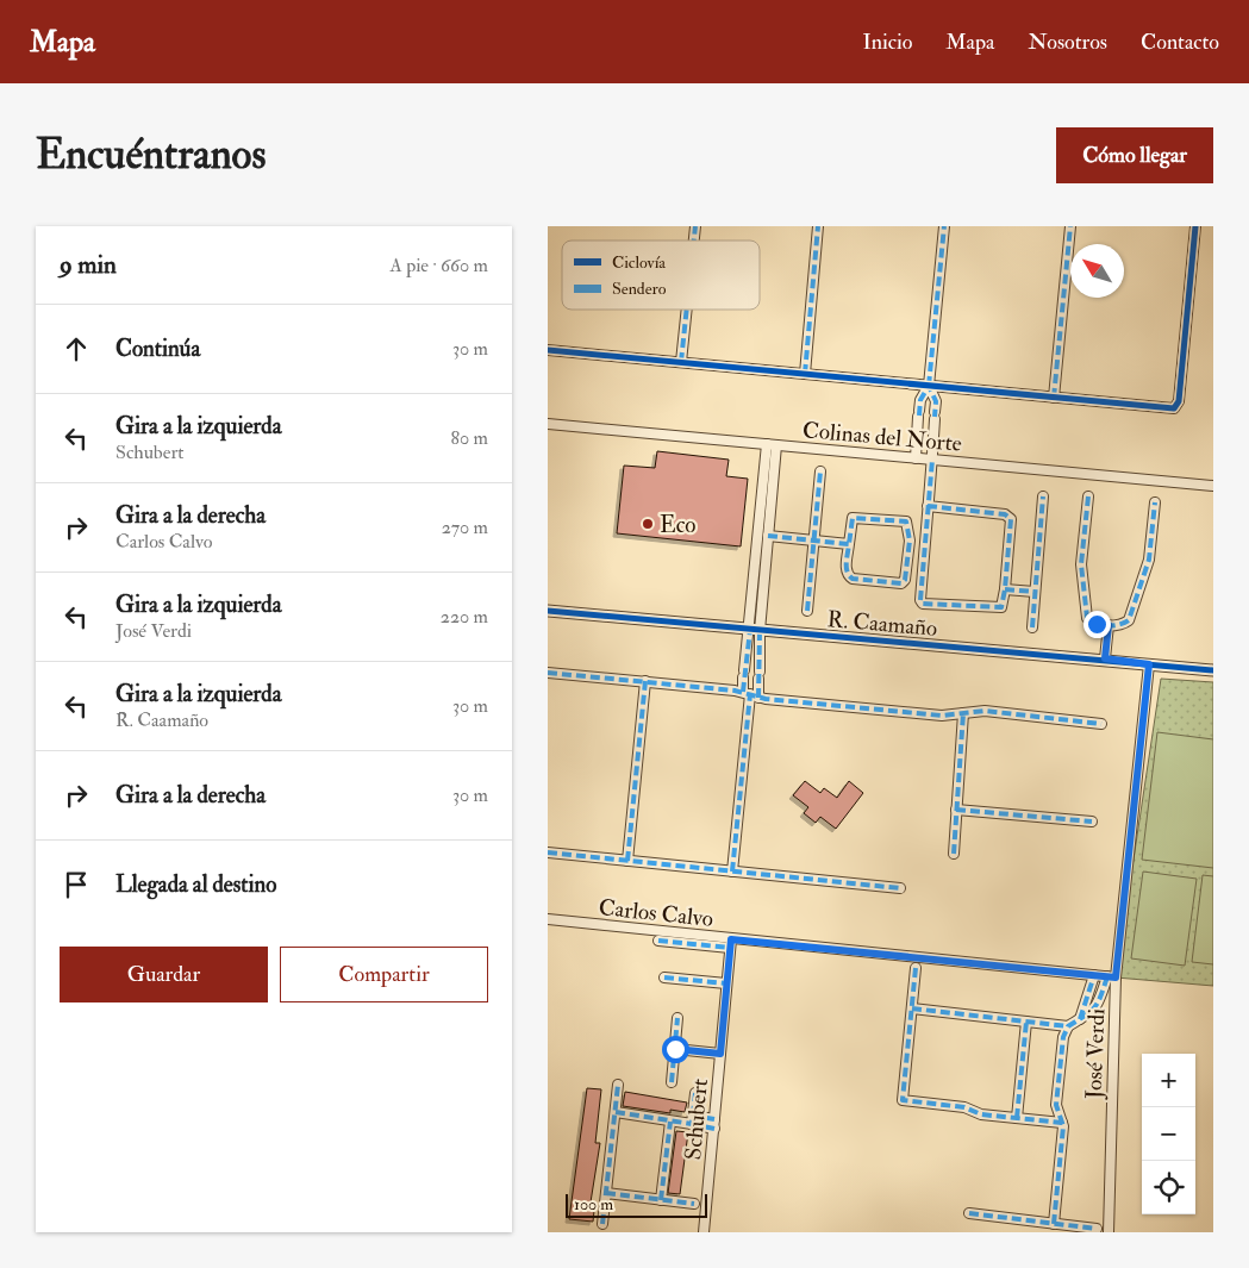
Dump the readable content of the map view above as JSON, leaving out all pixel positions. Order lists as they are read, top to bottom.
{
  "streets": {
    "street": [
      "Colinas del Norte",
      "R. Caamaño",
      "Carlos Calvo",
      "José Verdi",
      "Schubert"
    ]
  },
  "crossings": [
    ["R. Caamaño", "José Verdi"],
    ["Carlos Calvo", "José Verdi"],
    ["Carlos Calvo", "Schubert"]
  ],
  "places": ["Eco"],
  "legend": ["Ciclovía", "Sendero"],
  "scale_bar": "100 m",
  "north": "top left",
  "page": {
    "header": "Mapa",
    "nav": [
      "Inicio",
      "Mapa",
      "Nosotros",
      "Contacto"
    ],
    "buttons": [
      "Cómo llegar",
      ["Guardar", "Compartir"]
    ],
    "title": "Encuéntranos",
    "heading": ["9 min", "A pie · 660 m"],
    "list": [
      ["Continúa", "30 m"],
      ["Gira a la izquierda", "Schubert", "80 m"],
      ["Gira a la derecha", "Carlos Calvo", "270 m"],
      ["Gira a la izquierda", "José Verdi", "220 m"],
      ["Gira a la izquierda", "R. Caamaño", "30 m"],
      ["Gira a la derecha", "30 m"],
      "Llegada al destino"
    ],
    "map_buttons": ["+", "−"],
    "scale": "100 m"
  }
}
